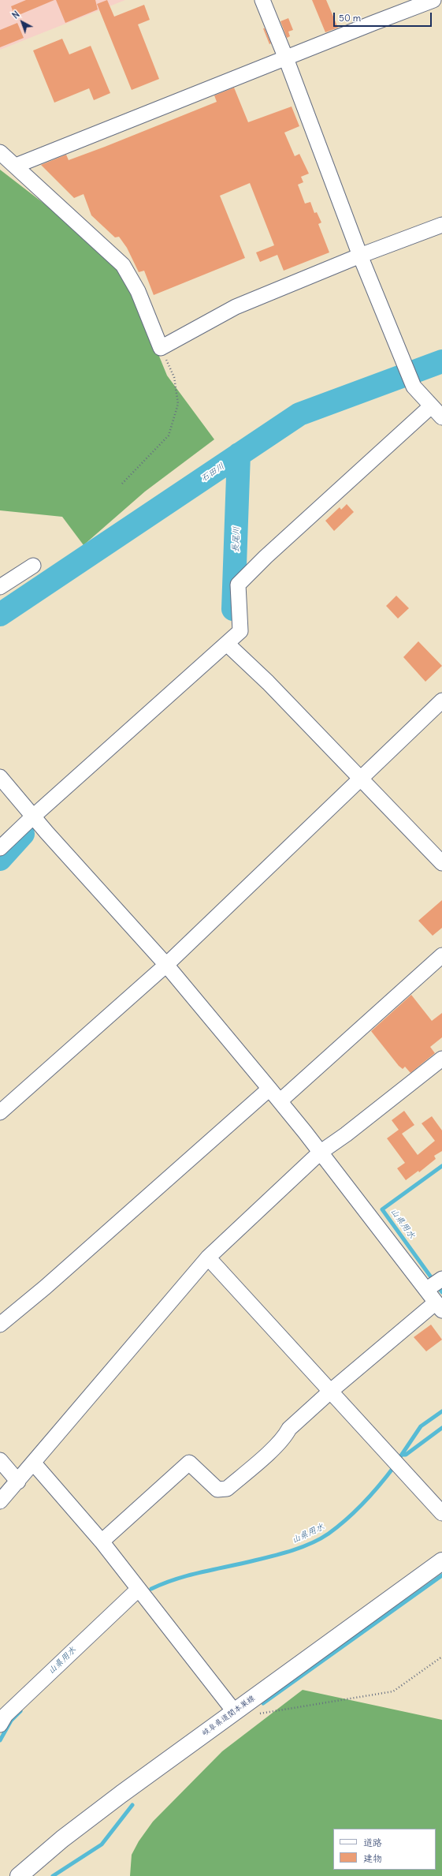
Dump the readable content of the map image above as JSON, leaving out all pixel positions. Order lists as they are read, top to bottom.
{
  "streets": {
    "main road": ["岐阜県道関本巣線"]
  },
  "water": ["石田川", "長尾川", "山県用水"],
  "legend": ["道路", "建物"],
  "scale_bar": "50 m",
  "north": "top left"
}
